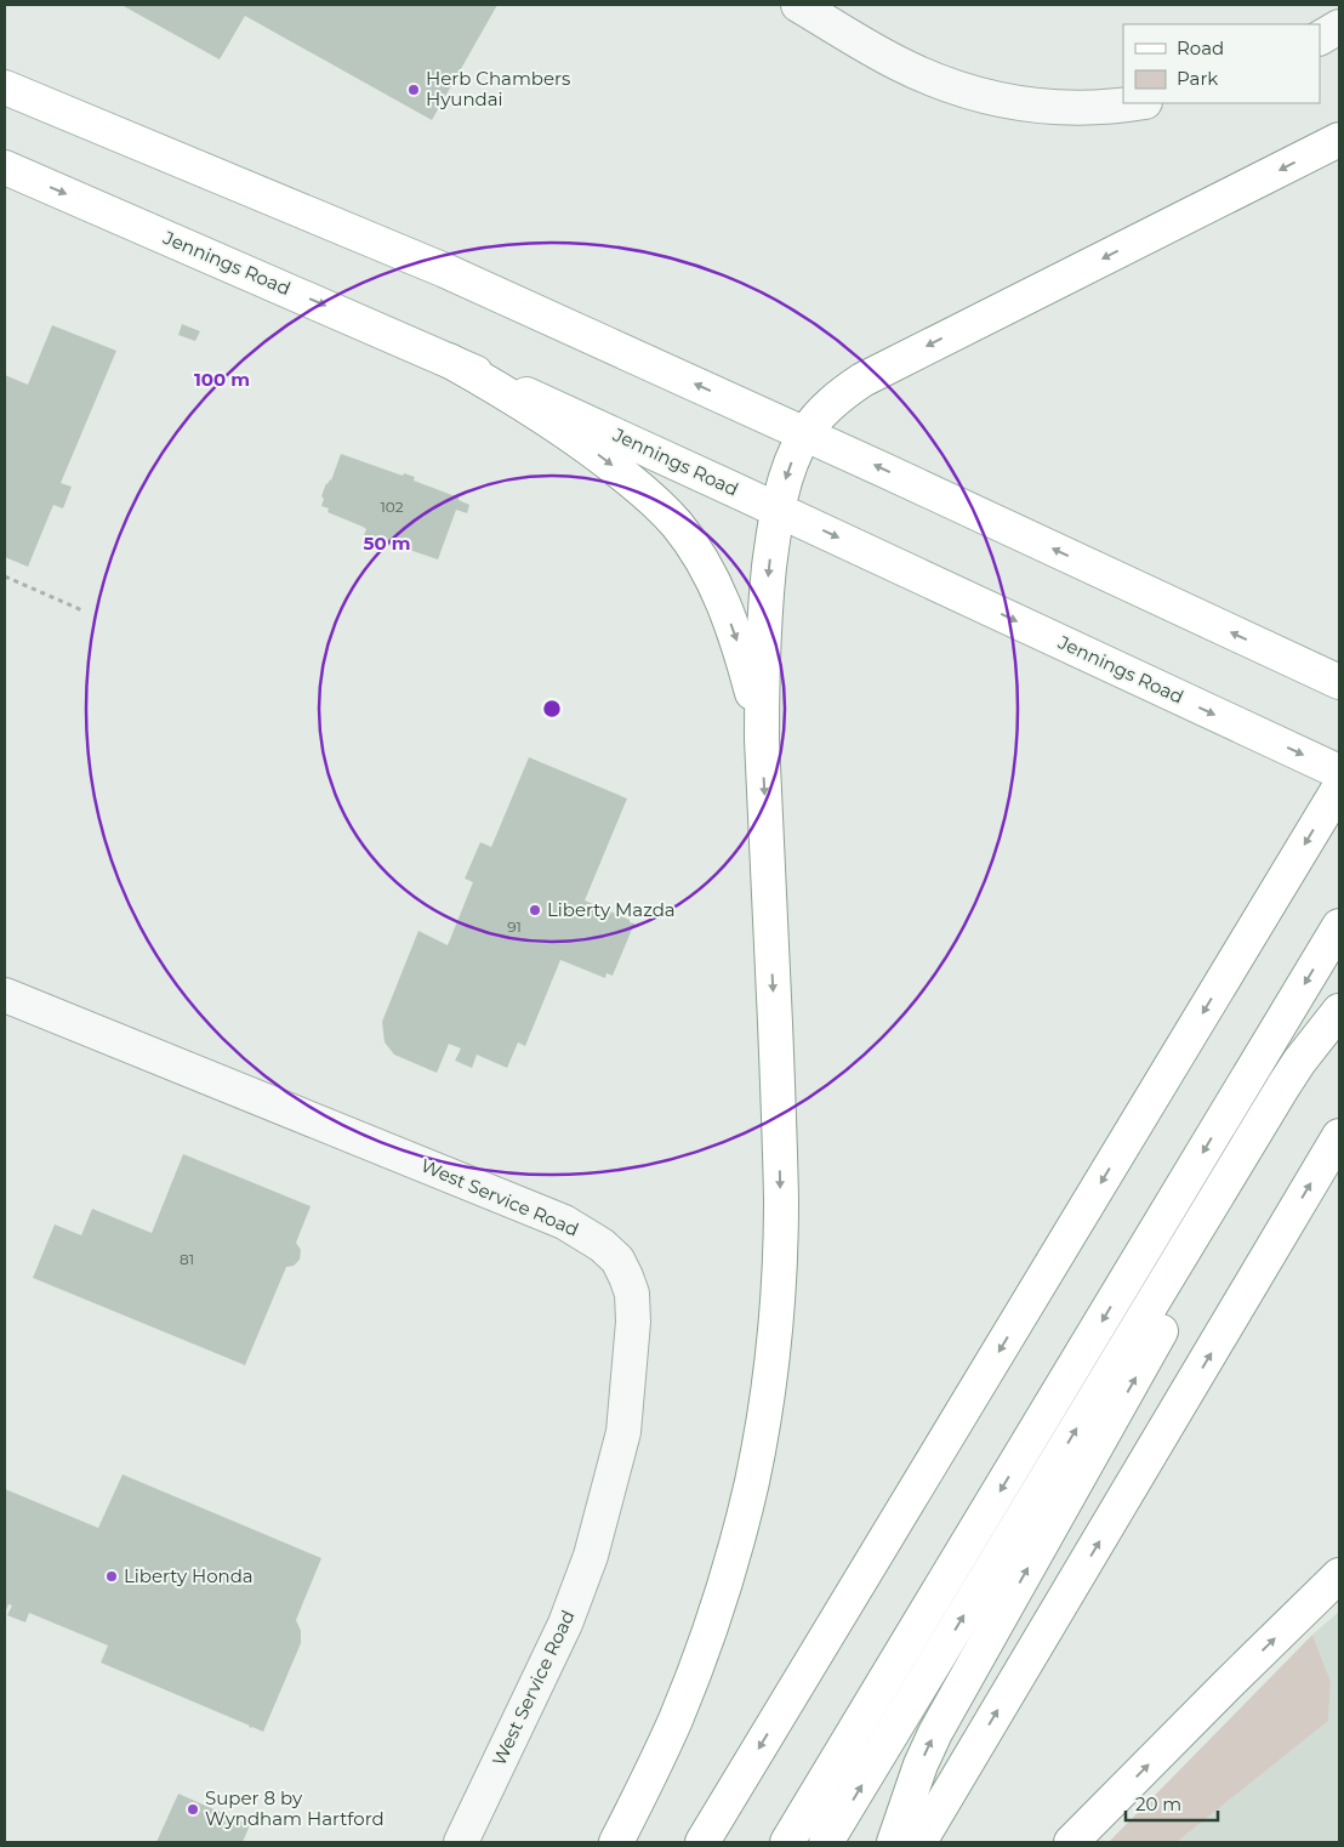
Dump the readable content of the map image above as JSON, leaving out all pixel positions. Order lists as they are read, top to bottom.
{
  "streets": {
    "main road": ["Jennings Road"],
    "street": ["West Service Road"]
  },
  "places": [
    "Herb Chambers Hyundai",
    "Liberty Mazda",
    "Liberty Honda",
    "Super 8 by Wyndham Hartford"
  ],
  "house_numbers": ["102", "91", "81"],
  "legend": ["Road", "Park"],
  "scale_bar": "20 m",
  "rings": ["100 m", "50 m"]
}
